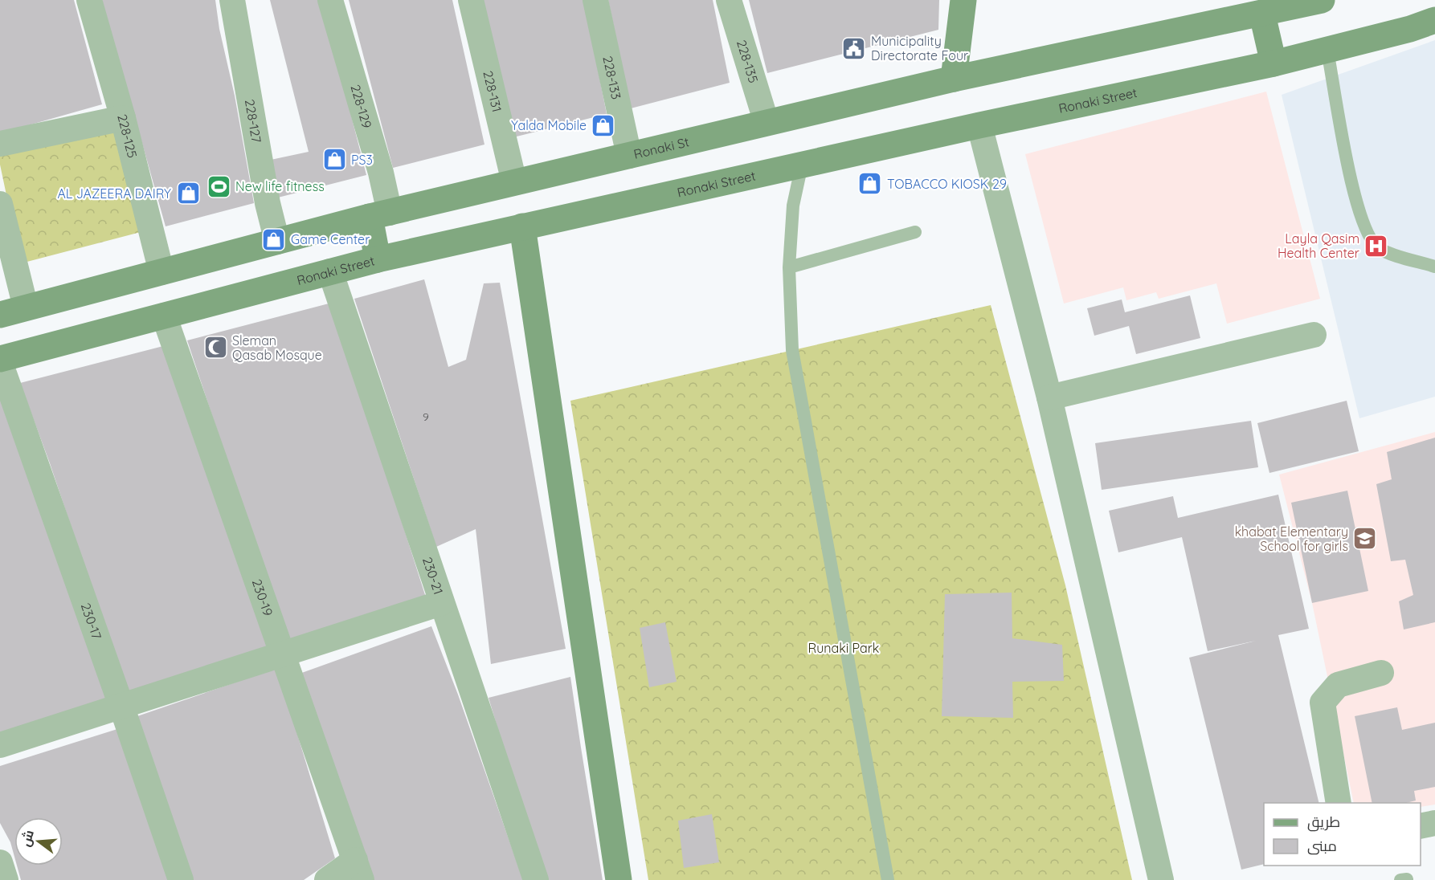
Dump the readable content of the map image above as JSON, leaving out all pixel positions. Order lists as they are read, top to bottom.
{
  "streets": {
    "main road": ["Ronaki Street", "Ronaki St"],
    "street": [
      "228-135",
      "228-133",
      "228-131",
      "228-129",
      "228-127",
      "228-125",
      "230-21",
      "230-19",
      "230-17"
    ]
  },
  "crossings": [
    ["228-135", "Ronaki St"],
    ["228-133", "Ronaki St"],
    ["228-131", "Ronaki St"],
    ["Ronaki Street", "230-21"],
    ["Ronaki Street", "230-19"],
    ["Ronaki Street", "230-17"],
    ["228-129", "Ronaki St"]
  ],
  "parks": ["Runaki Park"],
  "places": {
    "public building": ["Municipality Directorate Four"],
    "shop": [
      "Yalda Mobile",
      "PS3",
      "TOBACCO KIOSK 29",
      "AL JAZEERA DAIRY",
      "Game Center"
    ],
    "sports": ["New life fitness"],
    "hospital": ["Layla Qasim Health Center"],
    "mosque": ["Sleman Qasab Mosque"],
    "school or university": ["khabat Elementary School for girls"]
  },
  "house_numbers": ["9"],
  "legend": ["طريق", "مبنى"],
  "north": "left"
}
